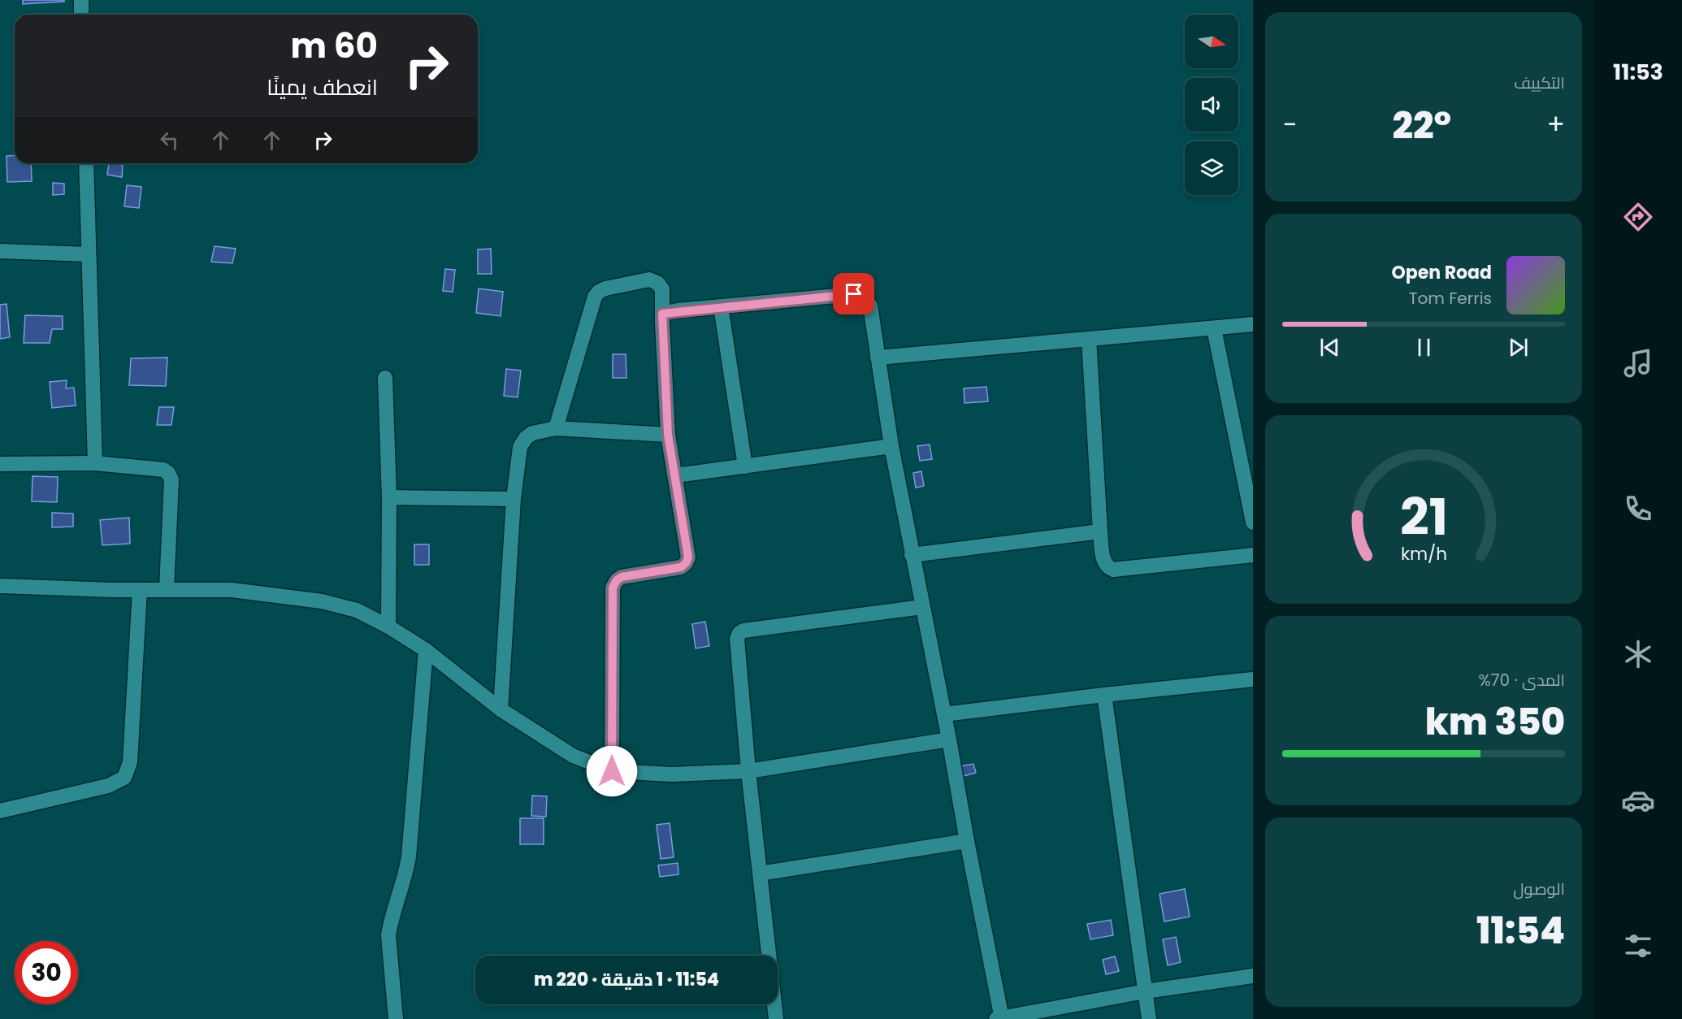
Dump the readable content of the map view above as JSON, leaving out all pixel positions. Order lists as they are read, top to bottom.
{
  "north": "right",
  "page": {
    "tabs": "11:53",
    "tile": [
      "التكييف",
      ["المدى · 70%", "350 km"],
      ["الوصول", "11:54"]
    ],
    "turn": ["60 m", "انعطف يمينًا"],
    "heat": ["−", "22°", "+"],
    "song": ["Open Road", "Tom Ferris"],
    "limit": "30",
    "trip": "11:54 · 1 دقيقة · 220 m",
    "gauge": ["21", "km/h"]
  }
}
